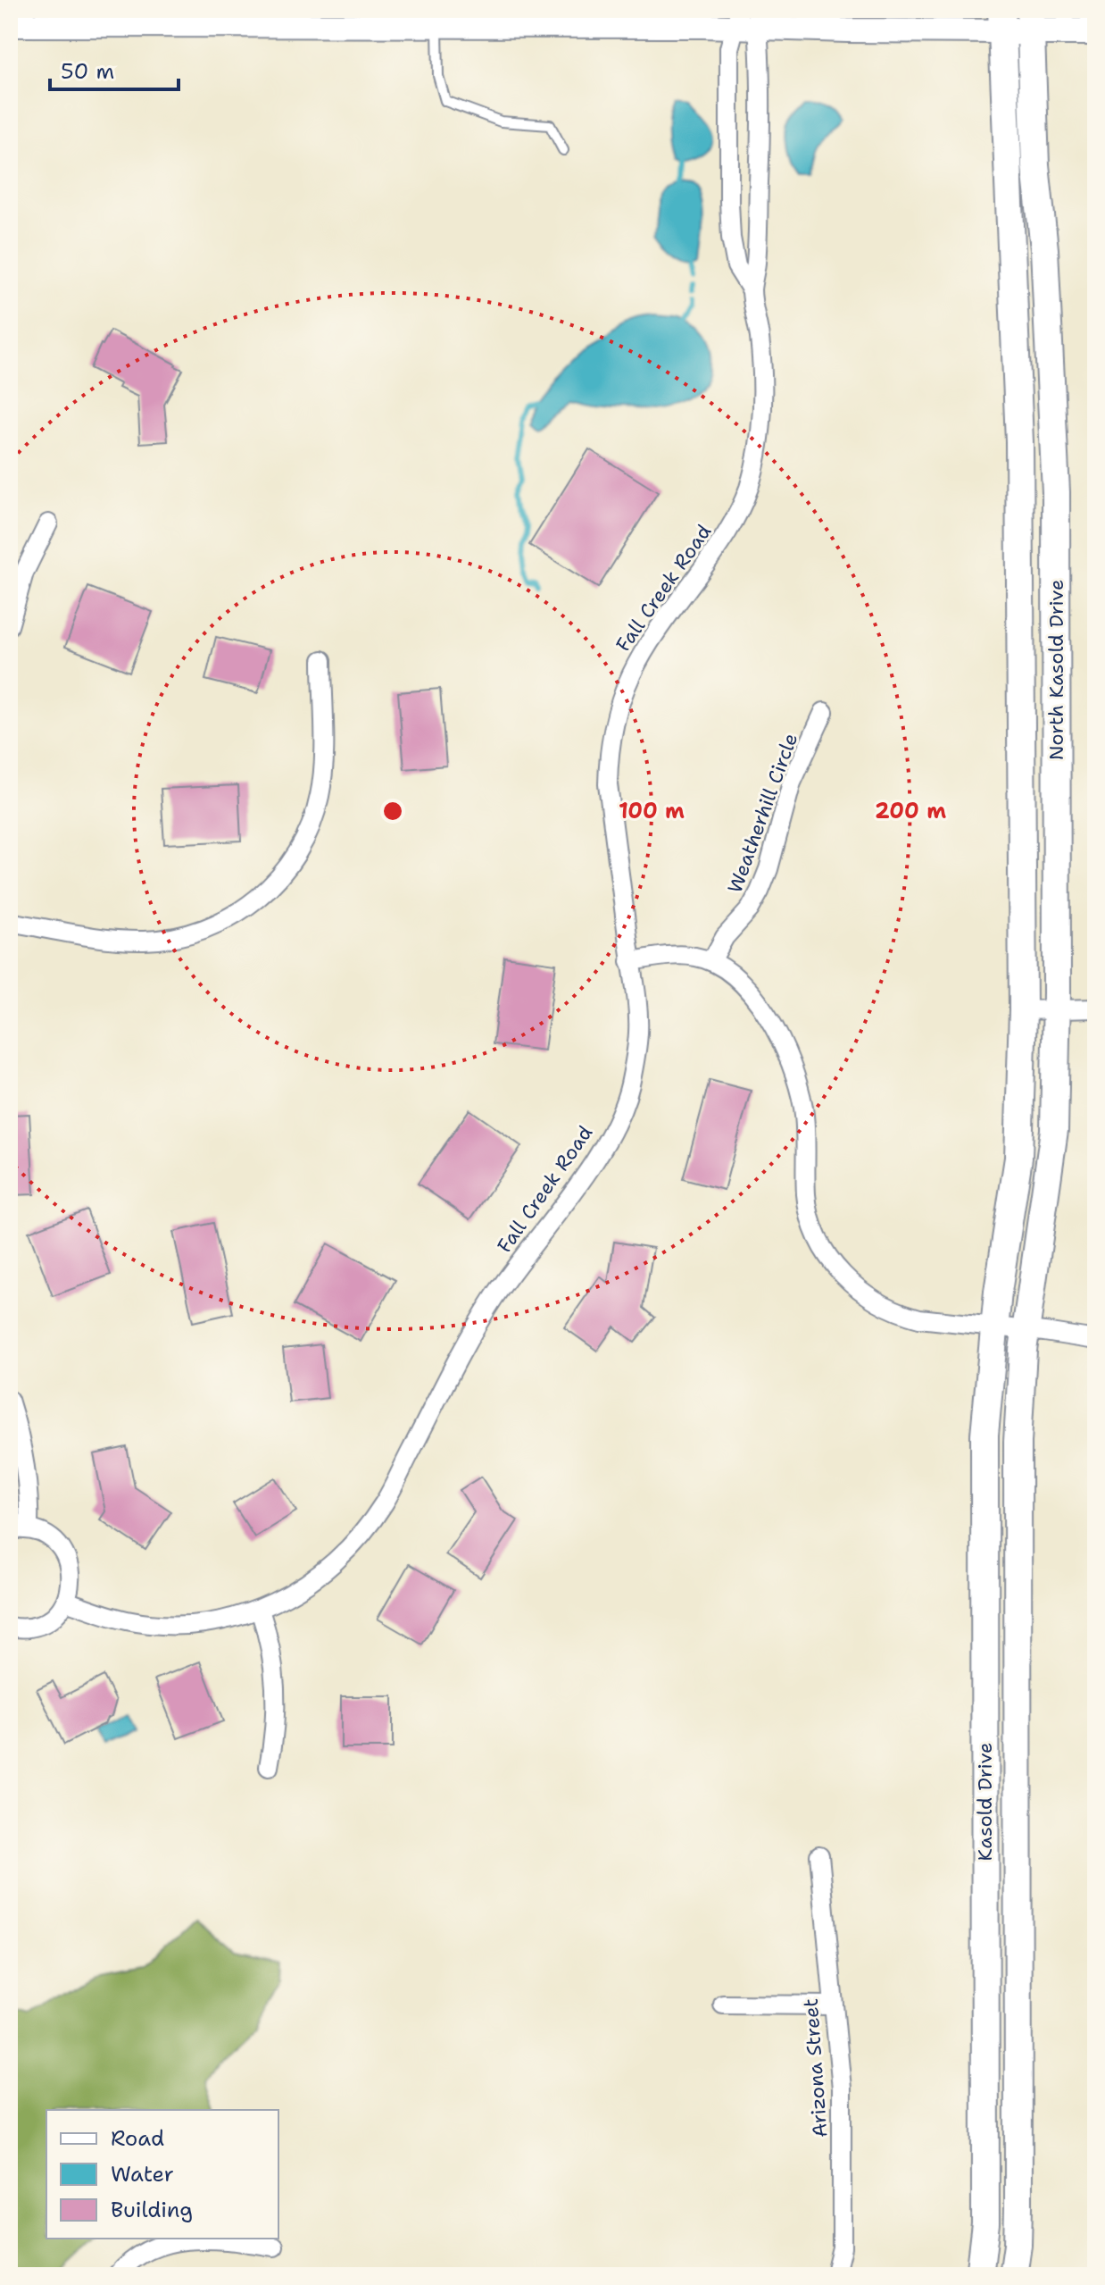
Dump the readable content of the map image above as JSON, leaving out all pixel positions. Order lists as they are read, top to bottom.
{
  "streets": {
    "main road": ["North Kasold Drive", "Kasold Drive"],
    "street": ["Fall Creek Road", "Weatherhill Circle", "Arizona Street"]
  },
  "crossings": [
    ["North Kasold Drive", "Kasold Drive"]
  ],
  "legend": ["Road", "Water", "Building"],
  "scale_bar": "50 m",
  "rings": ["100 m", "200 m"]
}
